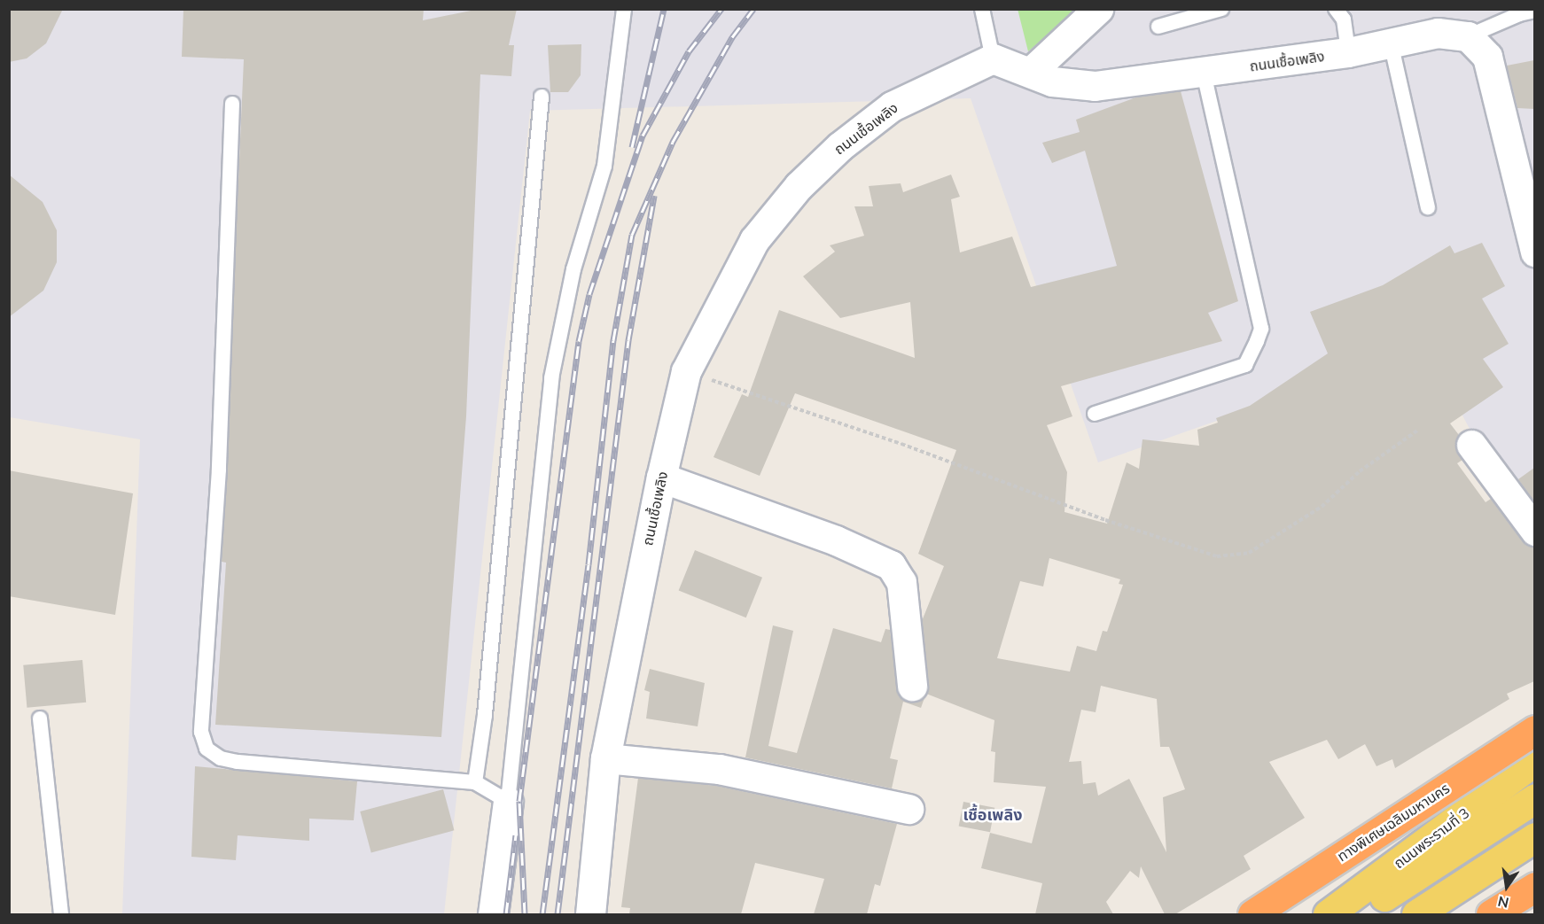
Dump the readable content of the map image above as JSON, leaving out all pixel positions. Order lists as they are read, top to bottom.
{
  "streets": {
    "highway": ["ทางพิเศษเฉลิมมหานคร"],
    "main road": ["ถนนพระรามที่ 3"],
    "street": ["ถนนเชื้อเพลิง"]
  },
  "districts": ["เชื้อเพลิง"],
  "north": "bottom"
}
